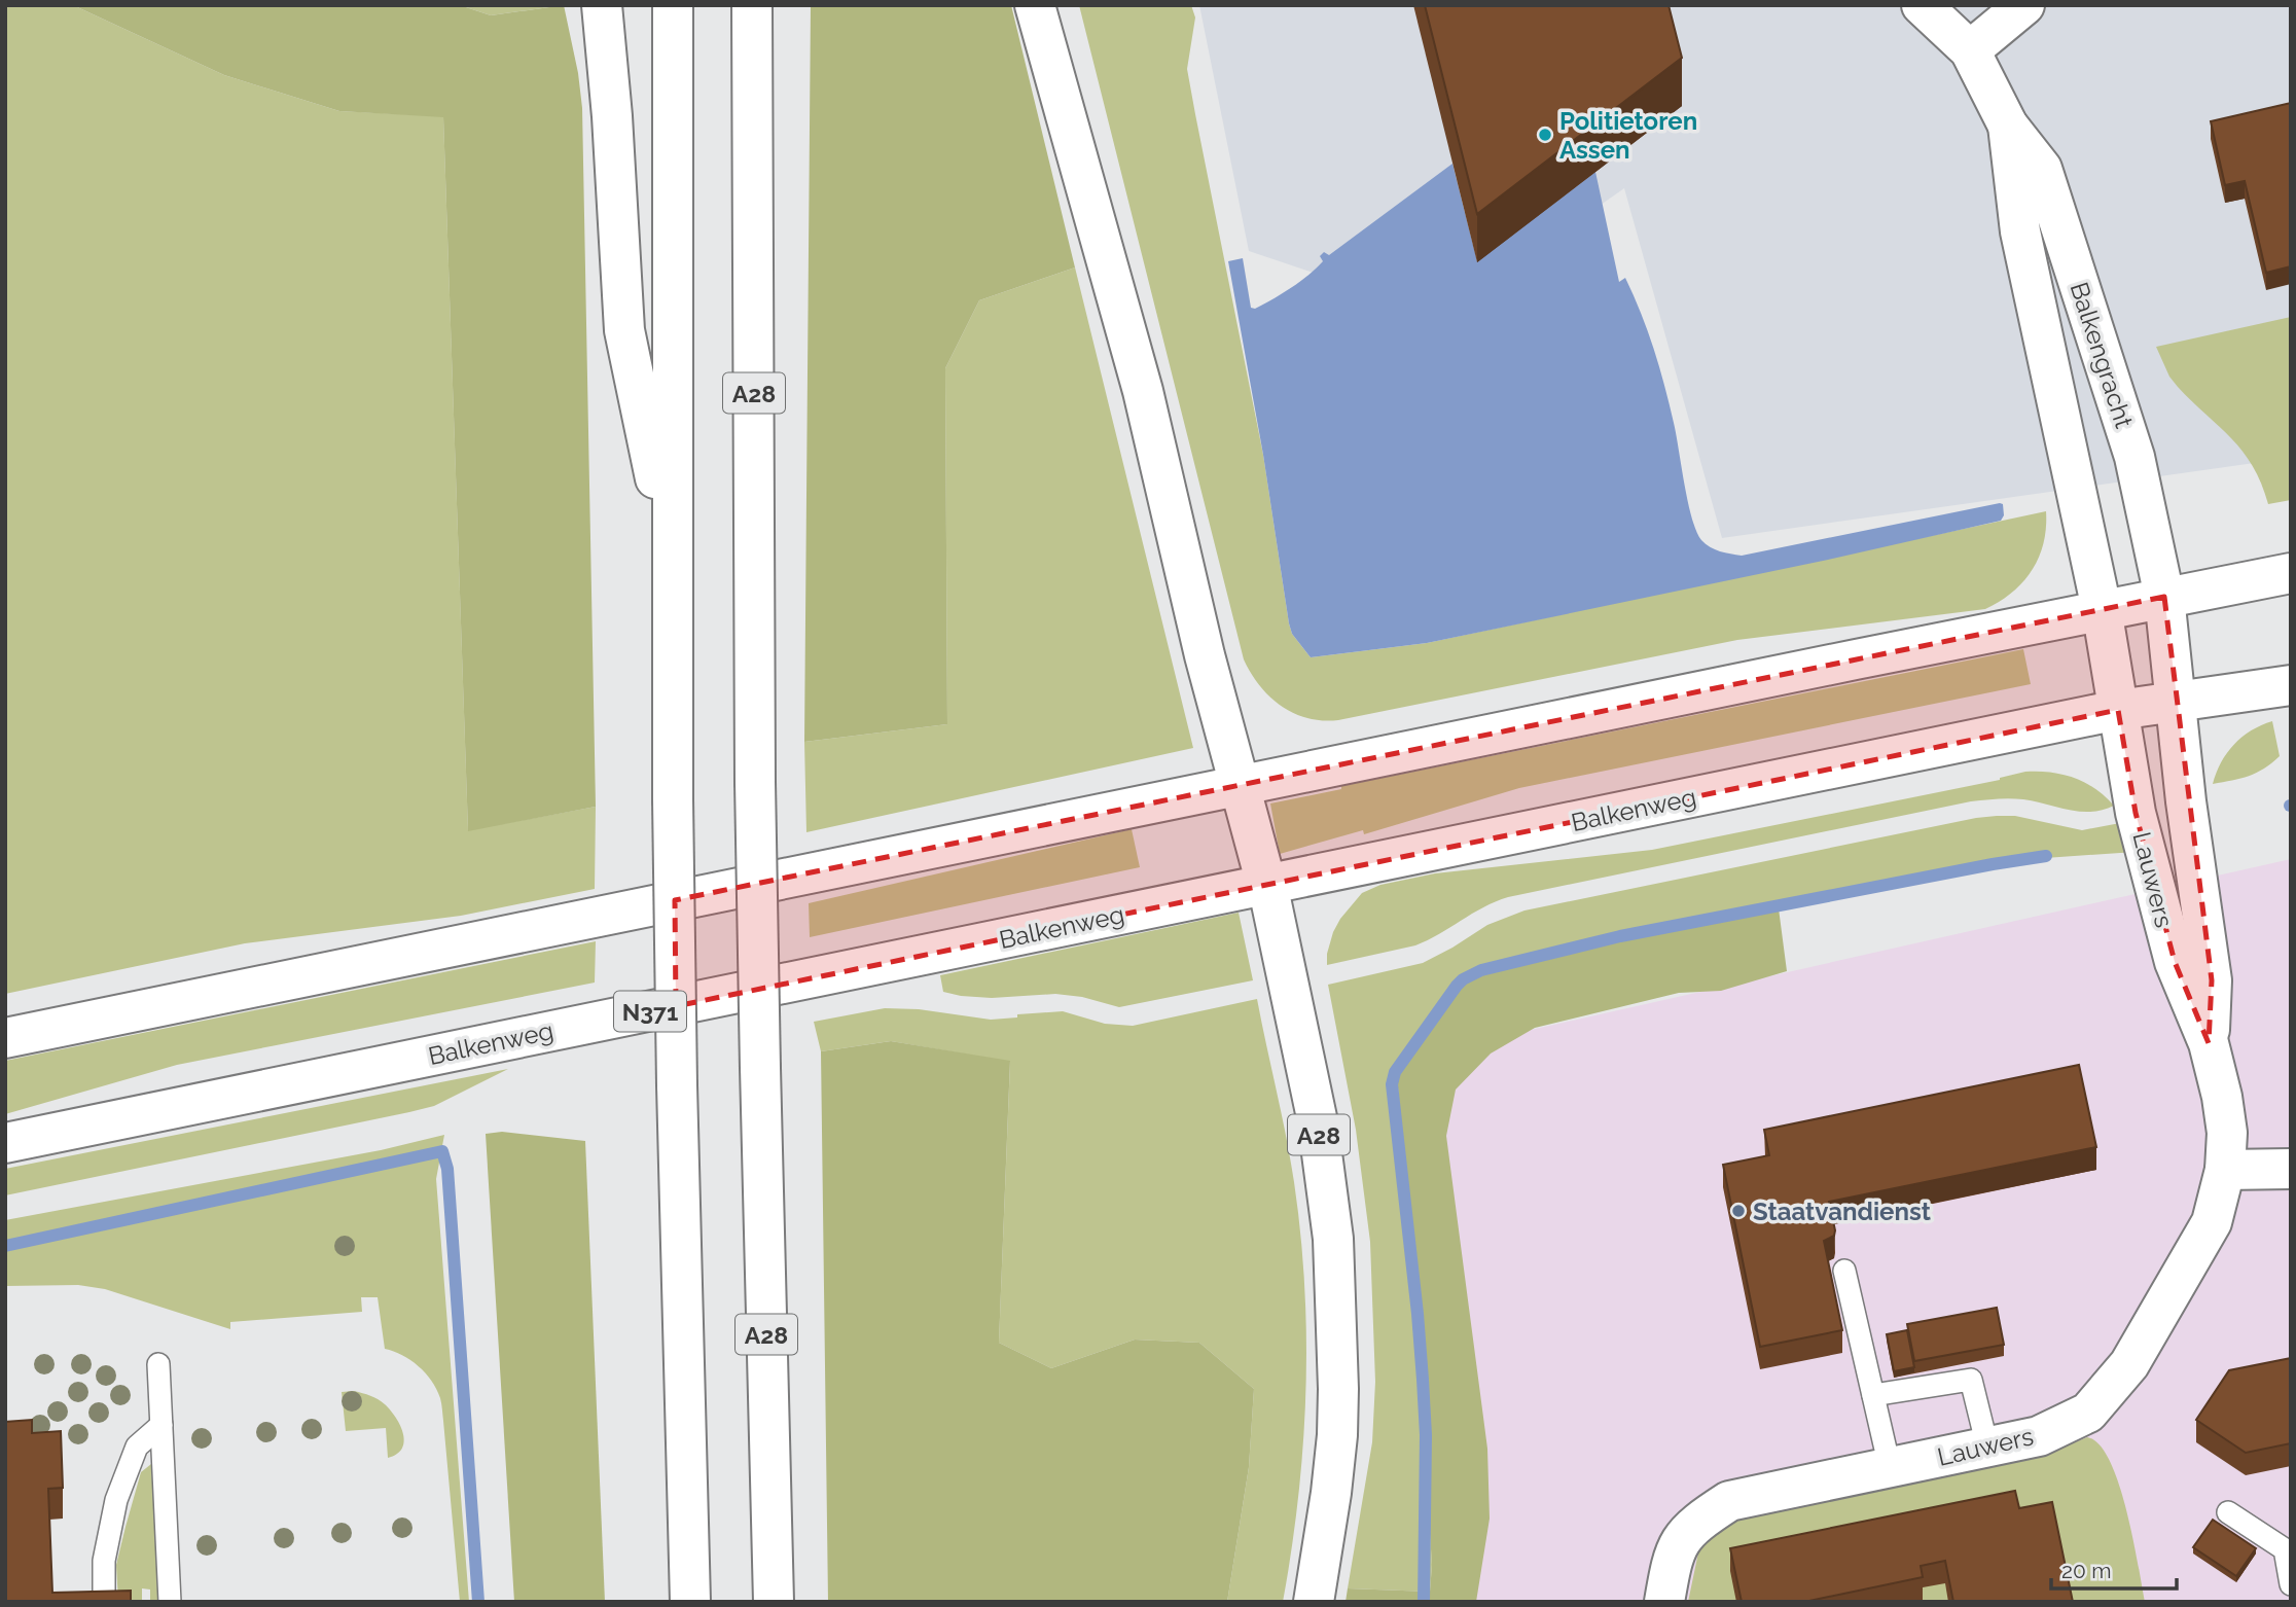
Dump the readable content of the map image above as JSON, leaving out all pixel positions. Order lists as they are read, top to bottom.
{
  "streets": {
    "main road": [
      "Balkengracht",
      "A28",
      "Balkenweg",
      "Lauwers",
      "N371"
    ]
  },
  "crossings": [
    ["A28", "Balkenweg"],
    ["Balkenweg", "Lauwers"]
  ],
  "places": ["Politietoren Assen", "Staatvandienst"],
  "scale_bar": "20 m"
}
